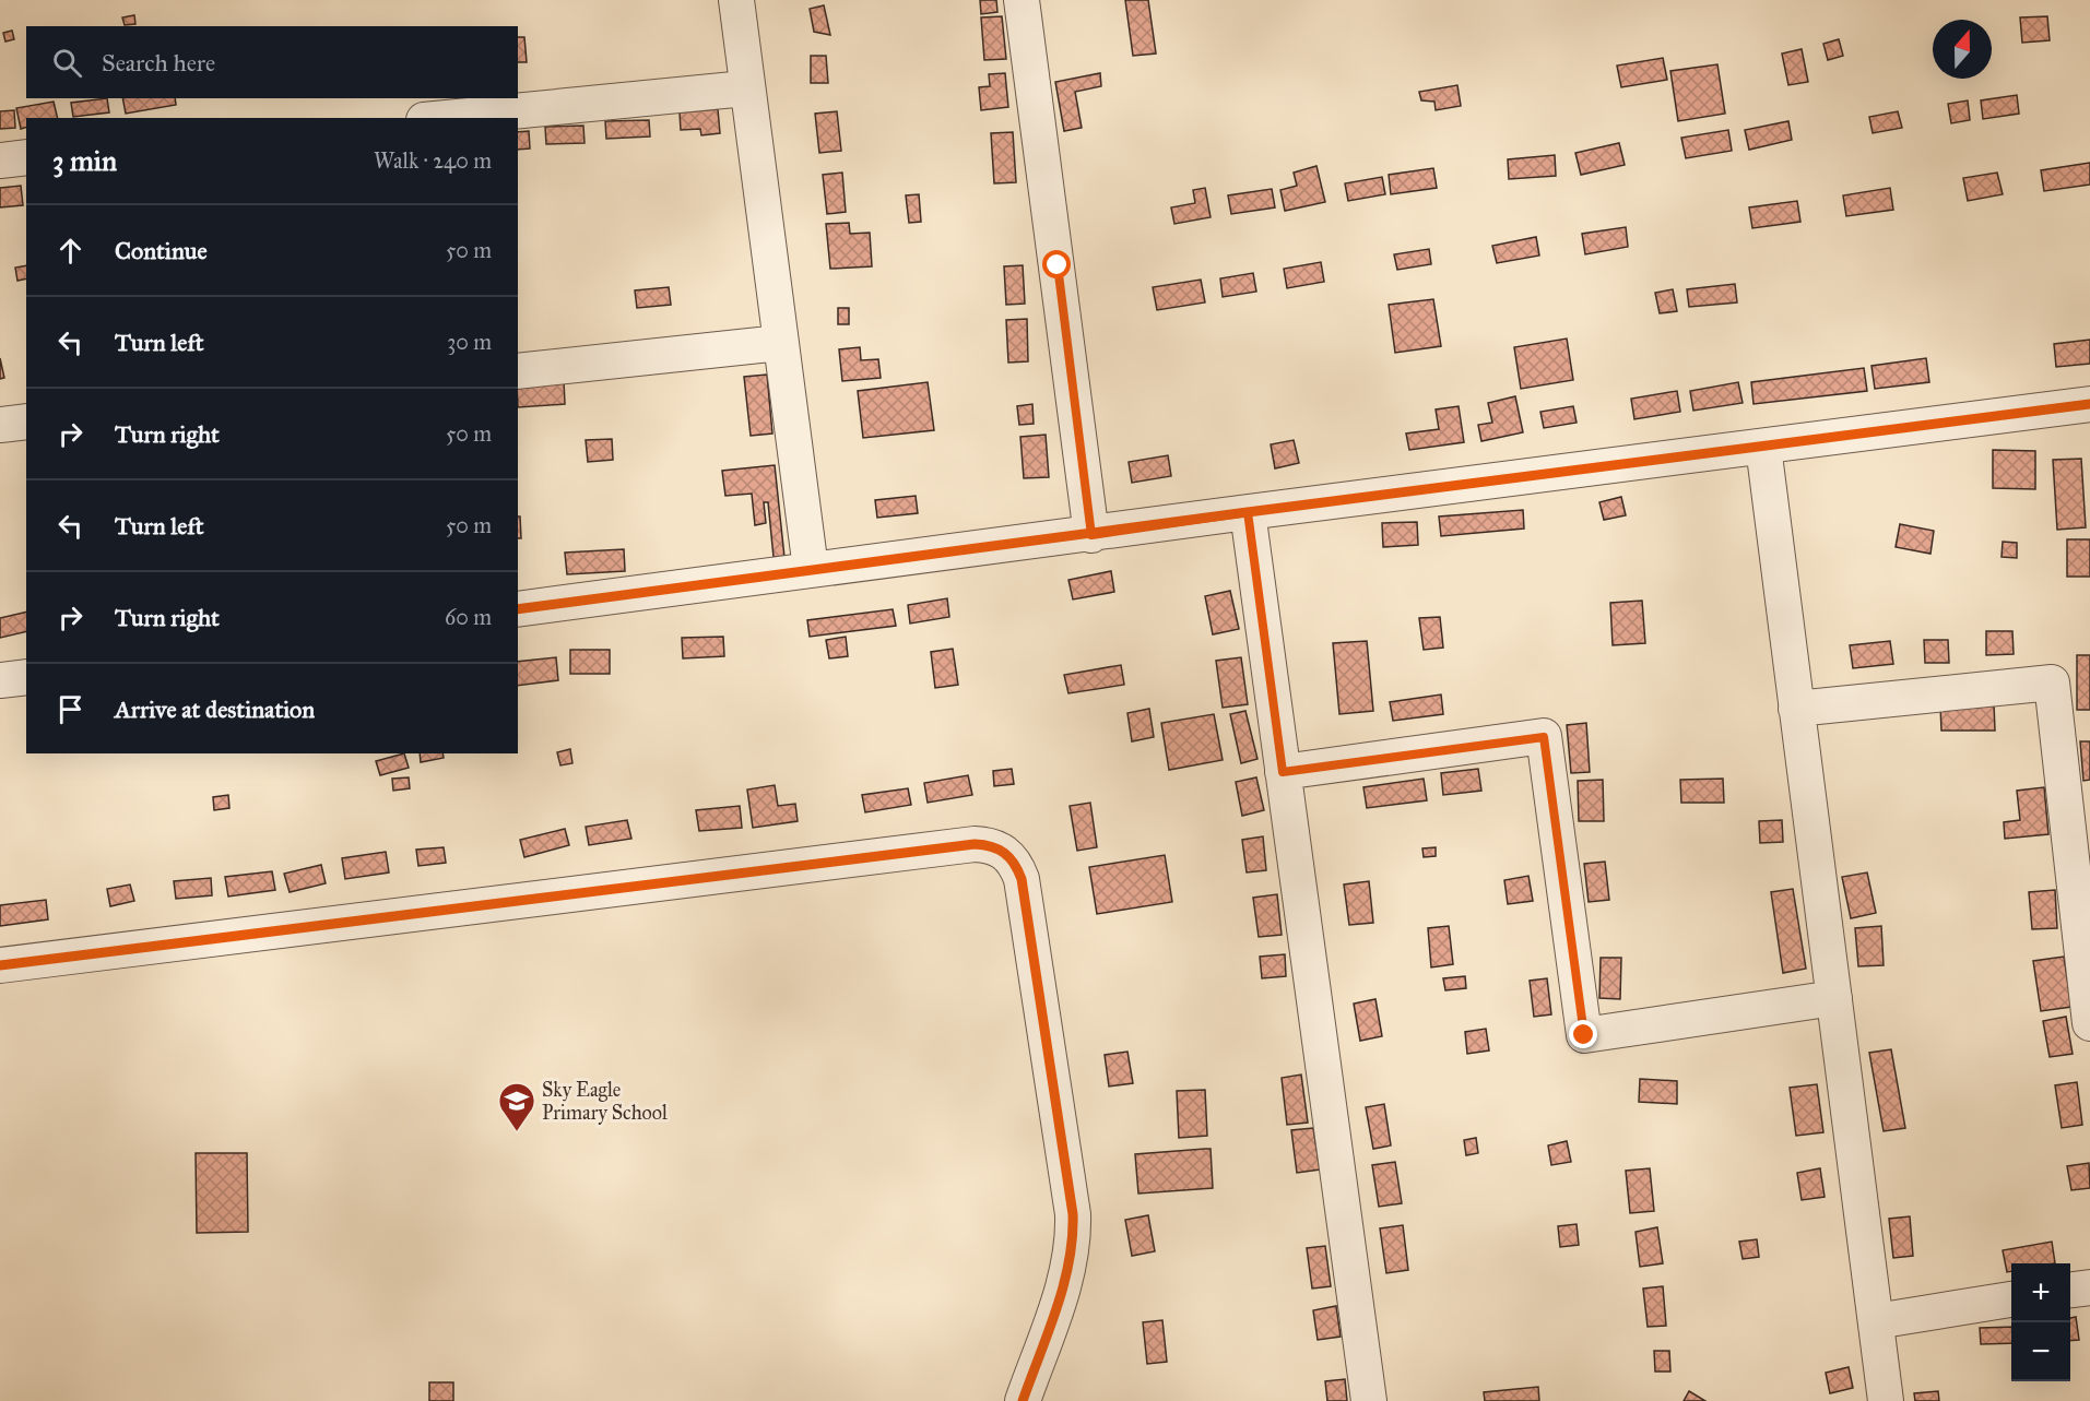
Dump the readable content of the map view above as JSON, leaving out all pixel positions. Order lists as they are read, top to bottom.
{
  "places": {
    "school or university": ["Sky Eagle Primary School"]
  },
  "north": "top",
  "page": {
    "search": "Search here",
    "heading": ["3 min", "Walk · 240 m"],
    "list": [
      ["Continue", "50 m"],
      ["Turn left", "30 m"],
      ["Turn right", "50 m"],
      ["Turn left", "50 m"],
      ["Turn right", "60 m"],
      "Arrive at destination"
    ],
    "map_buttons": ["+", "−"]
  }
}
